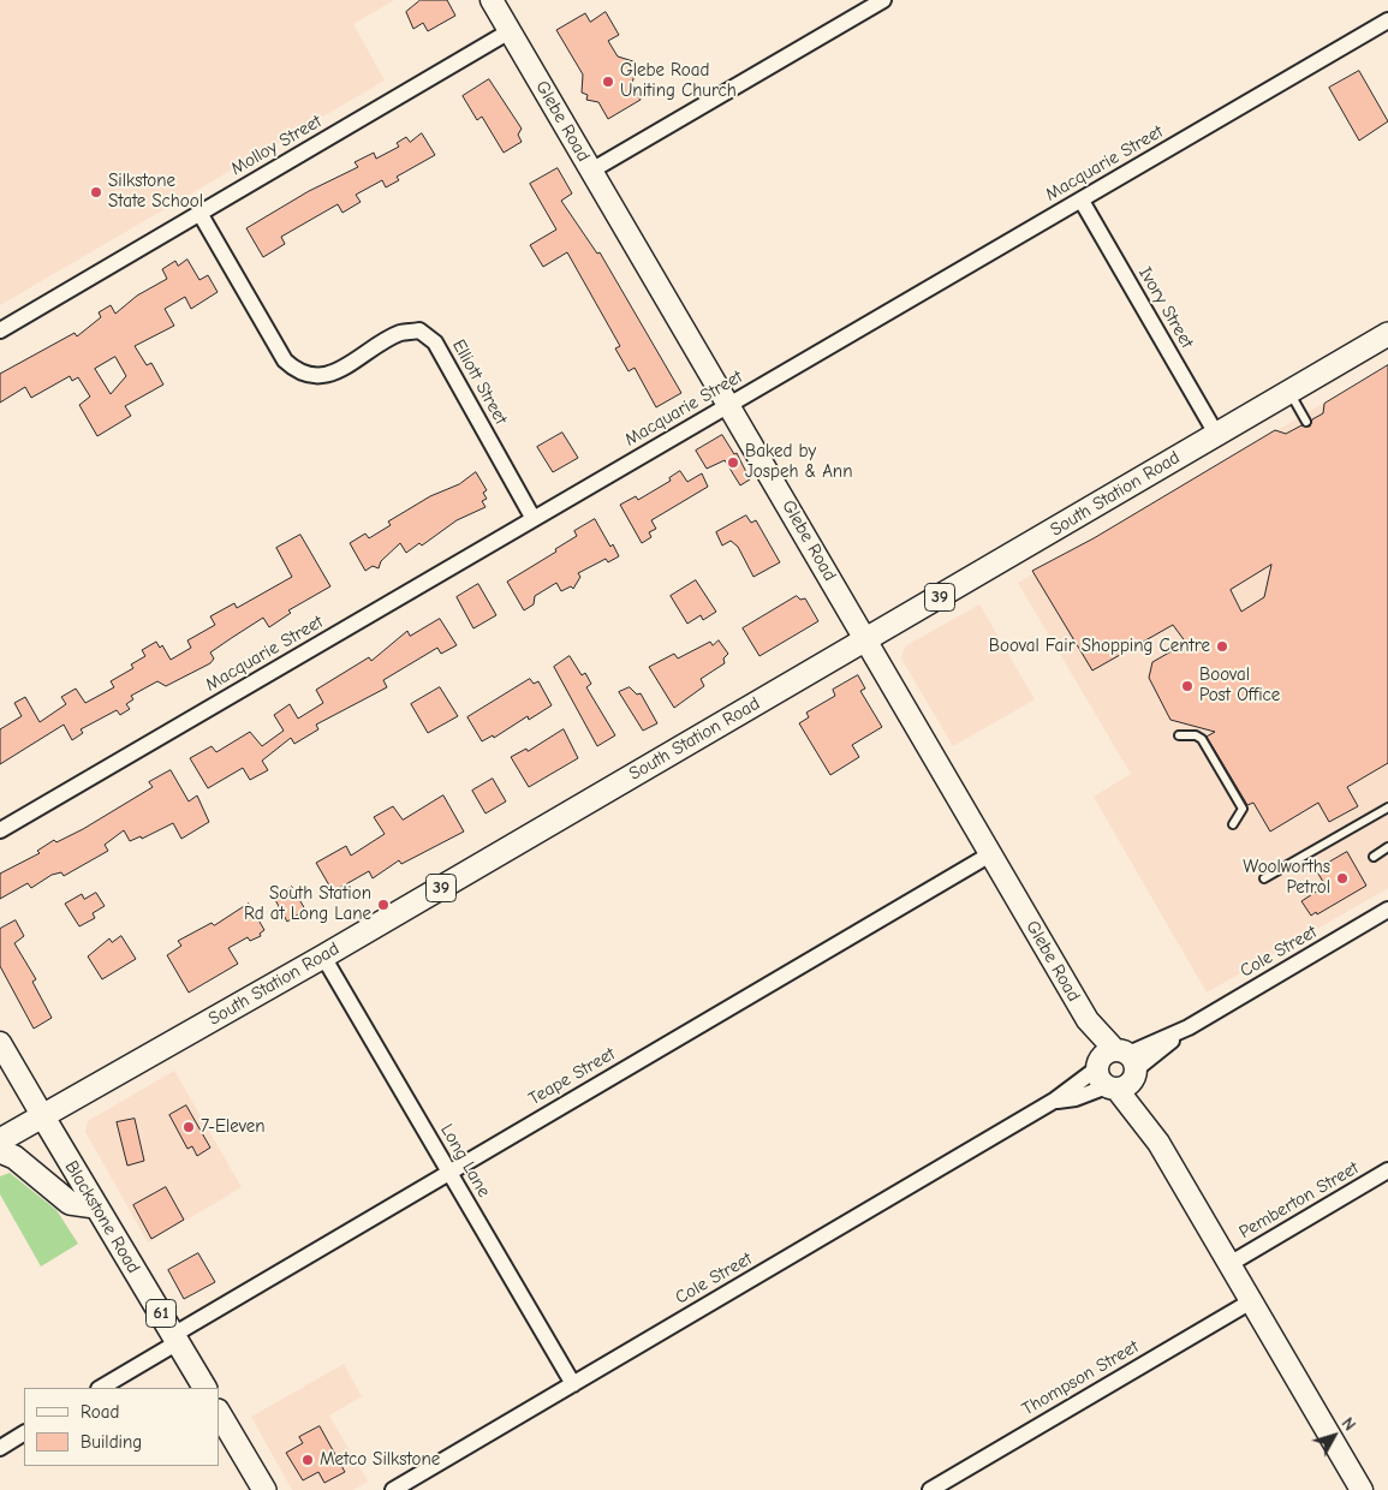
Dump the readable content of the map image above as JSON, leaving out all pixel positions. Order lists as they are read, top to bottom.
{
  "streets": {
    "main road": [
      "South Station Road",
      "39",
      "Blackstone Road",
      "61"
    ],
    "street": [
      "Glebe Road",
      "Molloy Street",
      "Macquarie Street",
      "Ivory Street",
      "Elliott Street",
      "Cole Street",
      "Teape Street",
      "Long Lane",
      "Pemberton Street",
      "Thompson Street"
    ]
  },
  "crossings": [
    ["Glebe Road", "Molloy Street"],
    ["Glebe Road", "Macquarie Street"],
    ["Glebe Road", "South Station Road"],
    ["Glebe Road", "Cole Street"],
    ["Glebe Road", "Teape Street"],
    ["Glebe Road", "Pemberton Street"],
    ["Glebe Road", "Thompson Street"],
    ["Molloy Street", "Elliott Street"],
    ["Macquarie Street", "Ivory Street"],
    ["Macquarie Street", "Elliott Street"],
    ["Ivory Street", "South Station Road"],
    ["South Station Road", "Long Lane"],
    ["South Station Road", "Blackstone Road"],
    ["Cole Street", "Long Lane"],
    ["Teape Street", "Long Lane"],
    ["Teape Street", "Blackstone Road"]
  ],
  "places": [
    "Glebe Road Uniting Church",
    "Silkstone State School",
    "Baked by Jospeh & Ann",
    "Booval Fair Shopping Centre",
    "Booval Post Office",
    "Woolworths Petrol",
    "South Station Rd at Long Lane",
    "7-Eleven",
    "Metco Silkstone"
  ],
  "legend": ["Road", "Building"],
  "north": "top right"
}
